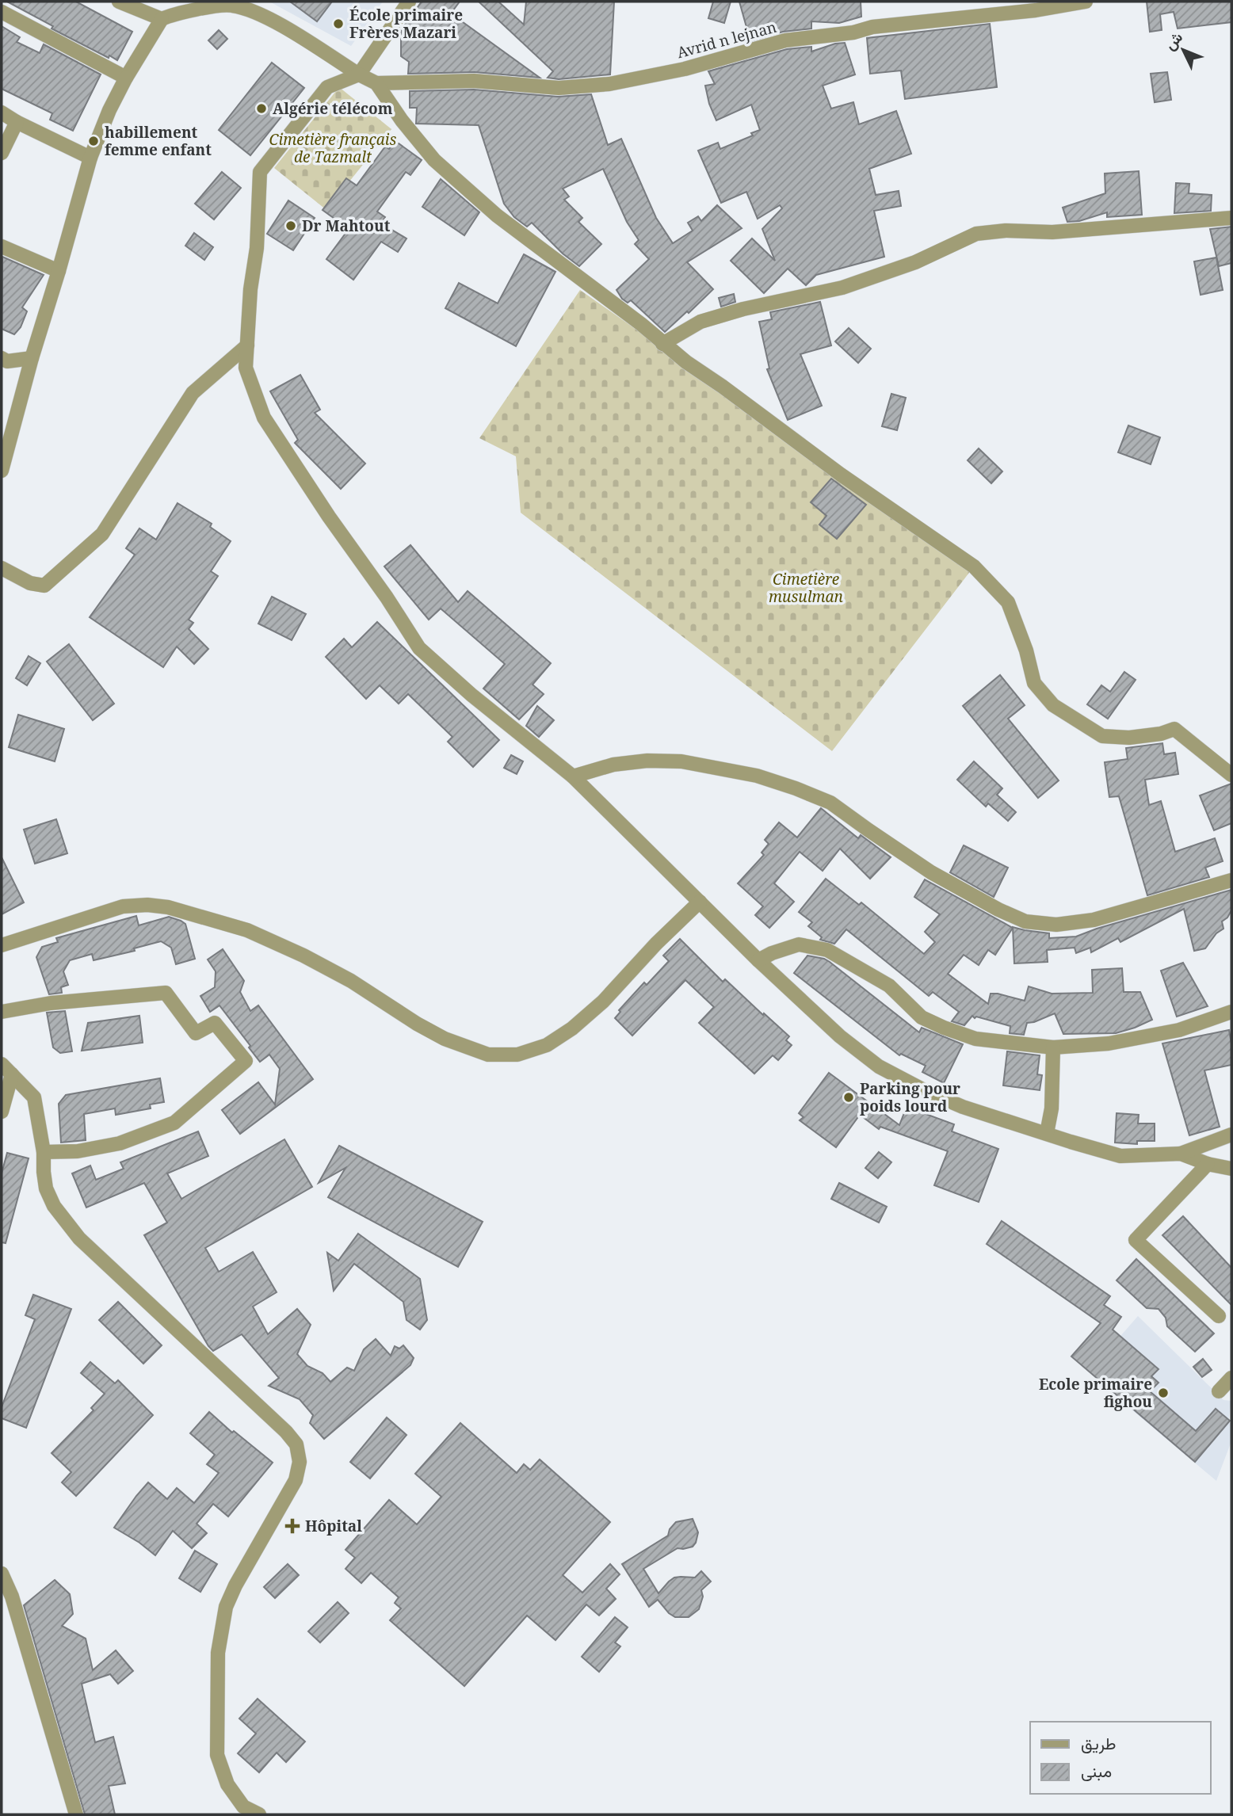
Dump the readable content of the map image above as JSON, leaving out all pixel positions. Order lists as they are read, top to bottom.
{
  "streets": {
    "street": ["Avrid n lejnan"]
  },
  "parks": ["Cimetière français de Tazmalt", "Cimetière musulman"],
  "places": {
    "other": [
      "École primaire Frères Mazari",
      "Algérie télécom",
      "habillement femme enfant",
      "Dr Mahtout",
      "Parking pour poids lourd",
      "Ecole primaire fighou"
    ],
    "health": ["Hôpital"]
  },
  "legend": ["طريق", "مبنى"],
  "north": "top left"
}
